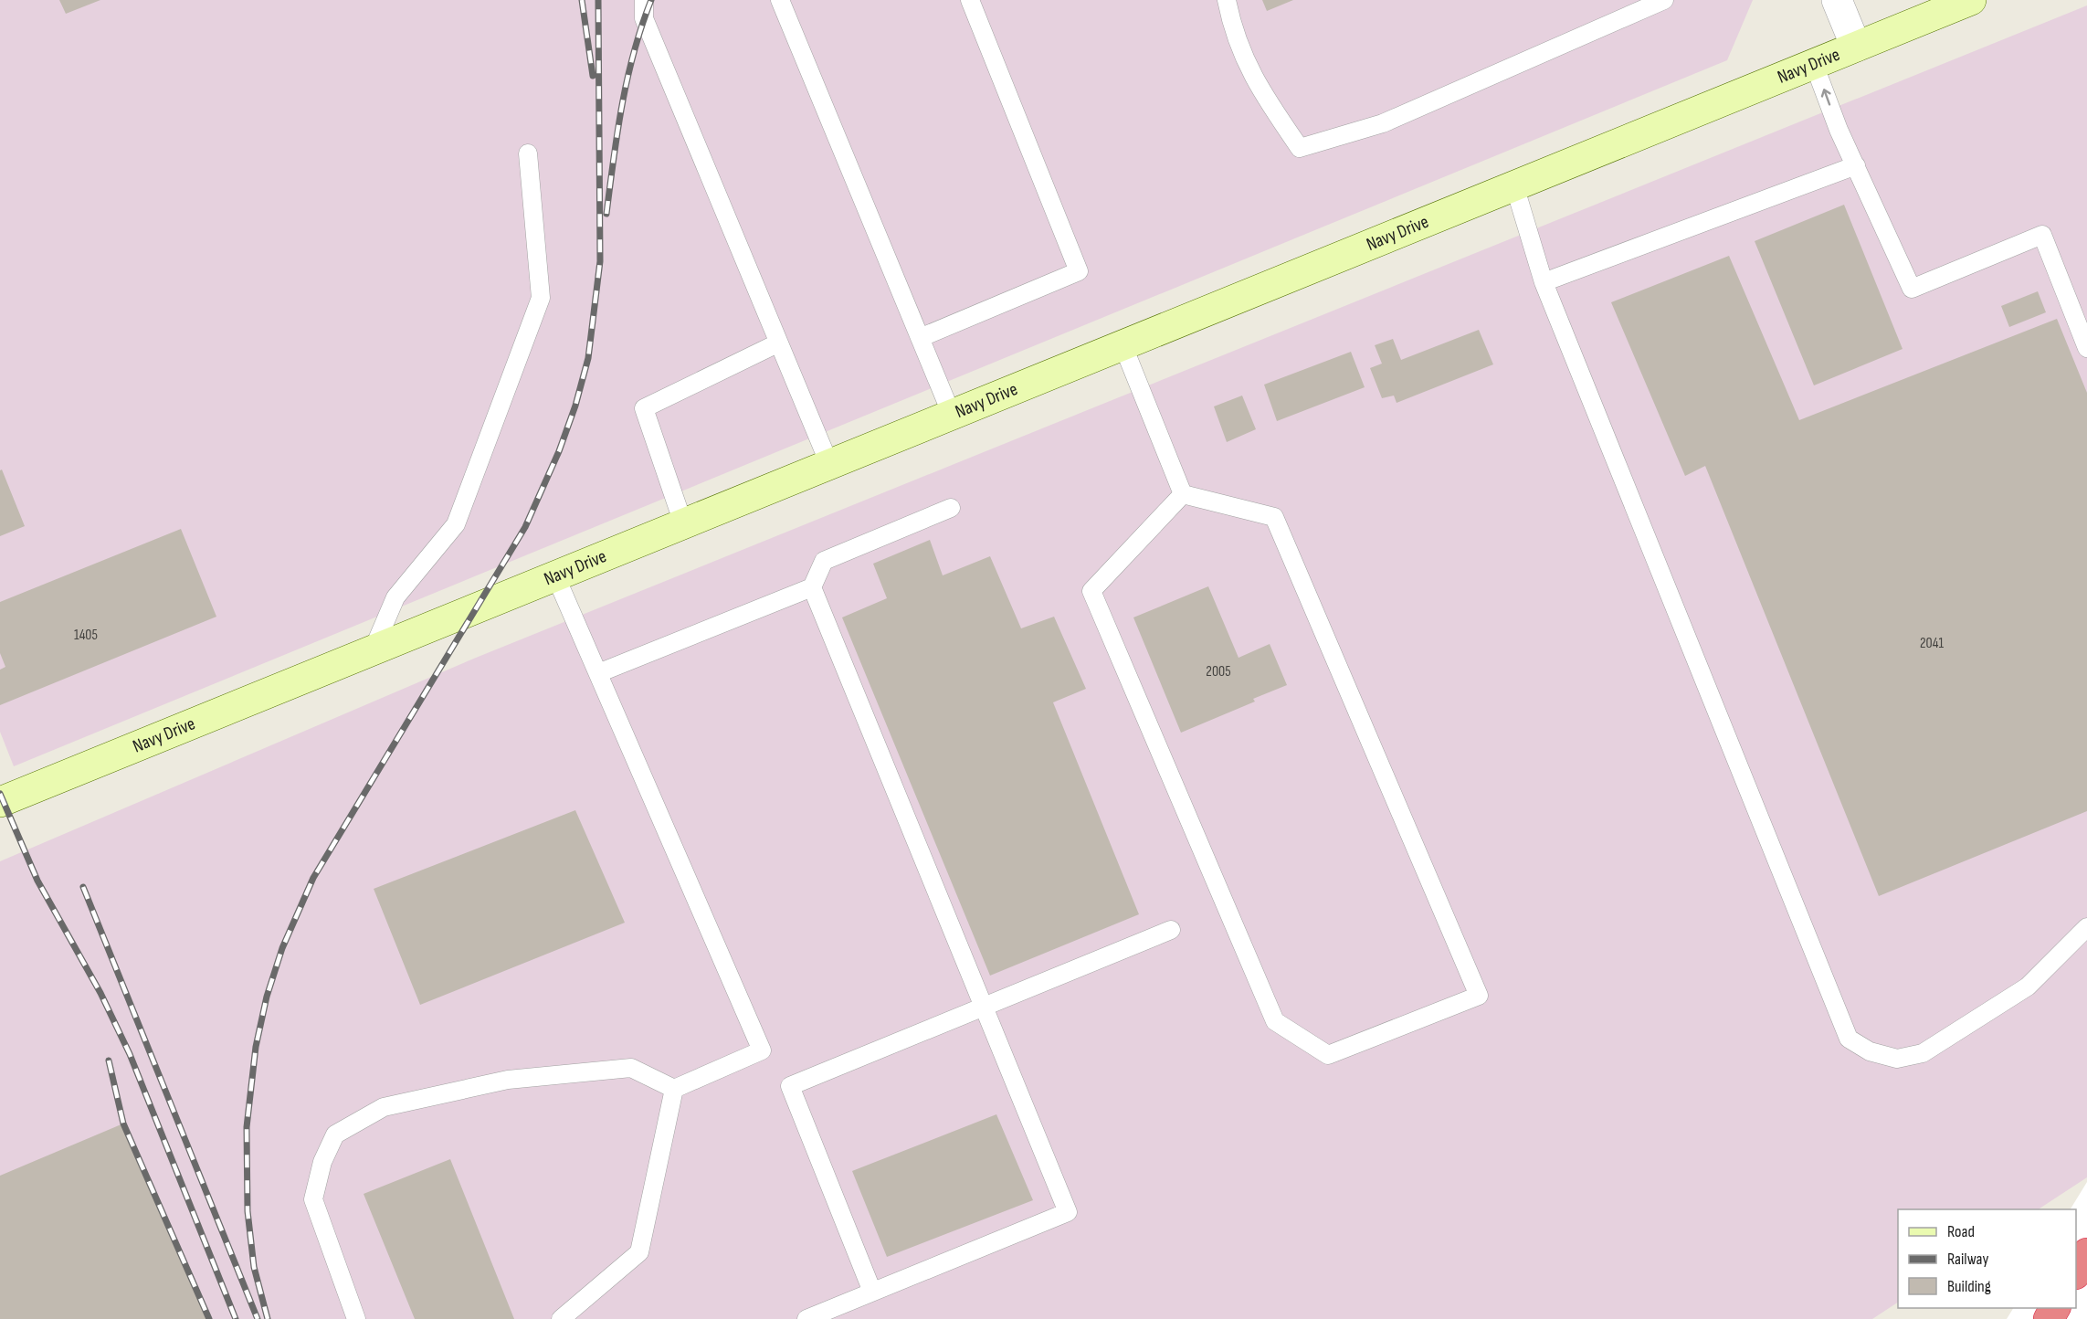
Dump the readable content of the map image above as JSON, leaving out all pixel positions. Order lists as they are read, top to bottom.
{
  "streets": {
    "street": ["Navy Drive"]
  },
  "house_numbers": ["1405", "2041", "2005"],
  "legend": ["Road", "Railway", "Building"]
}
